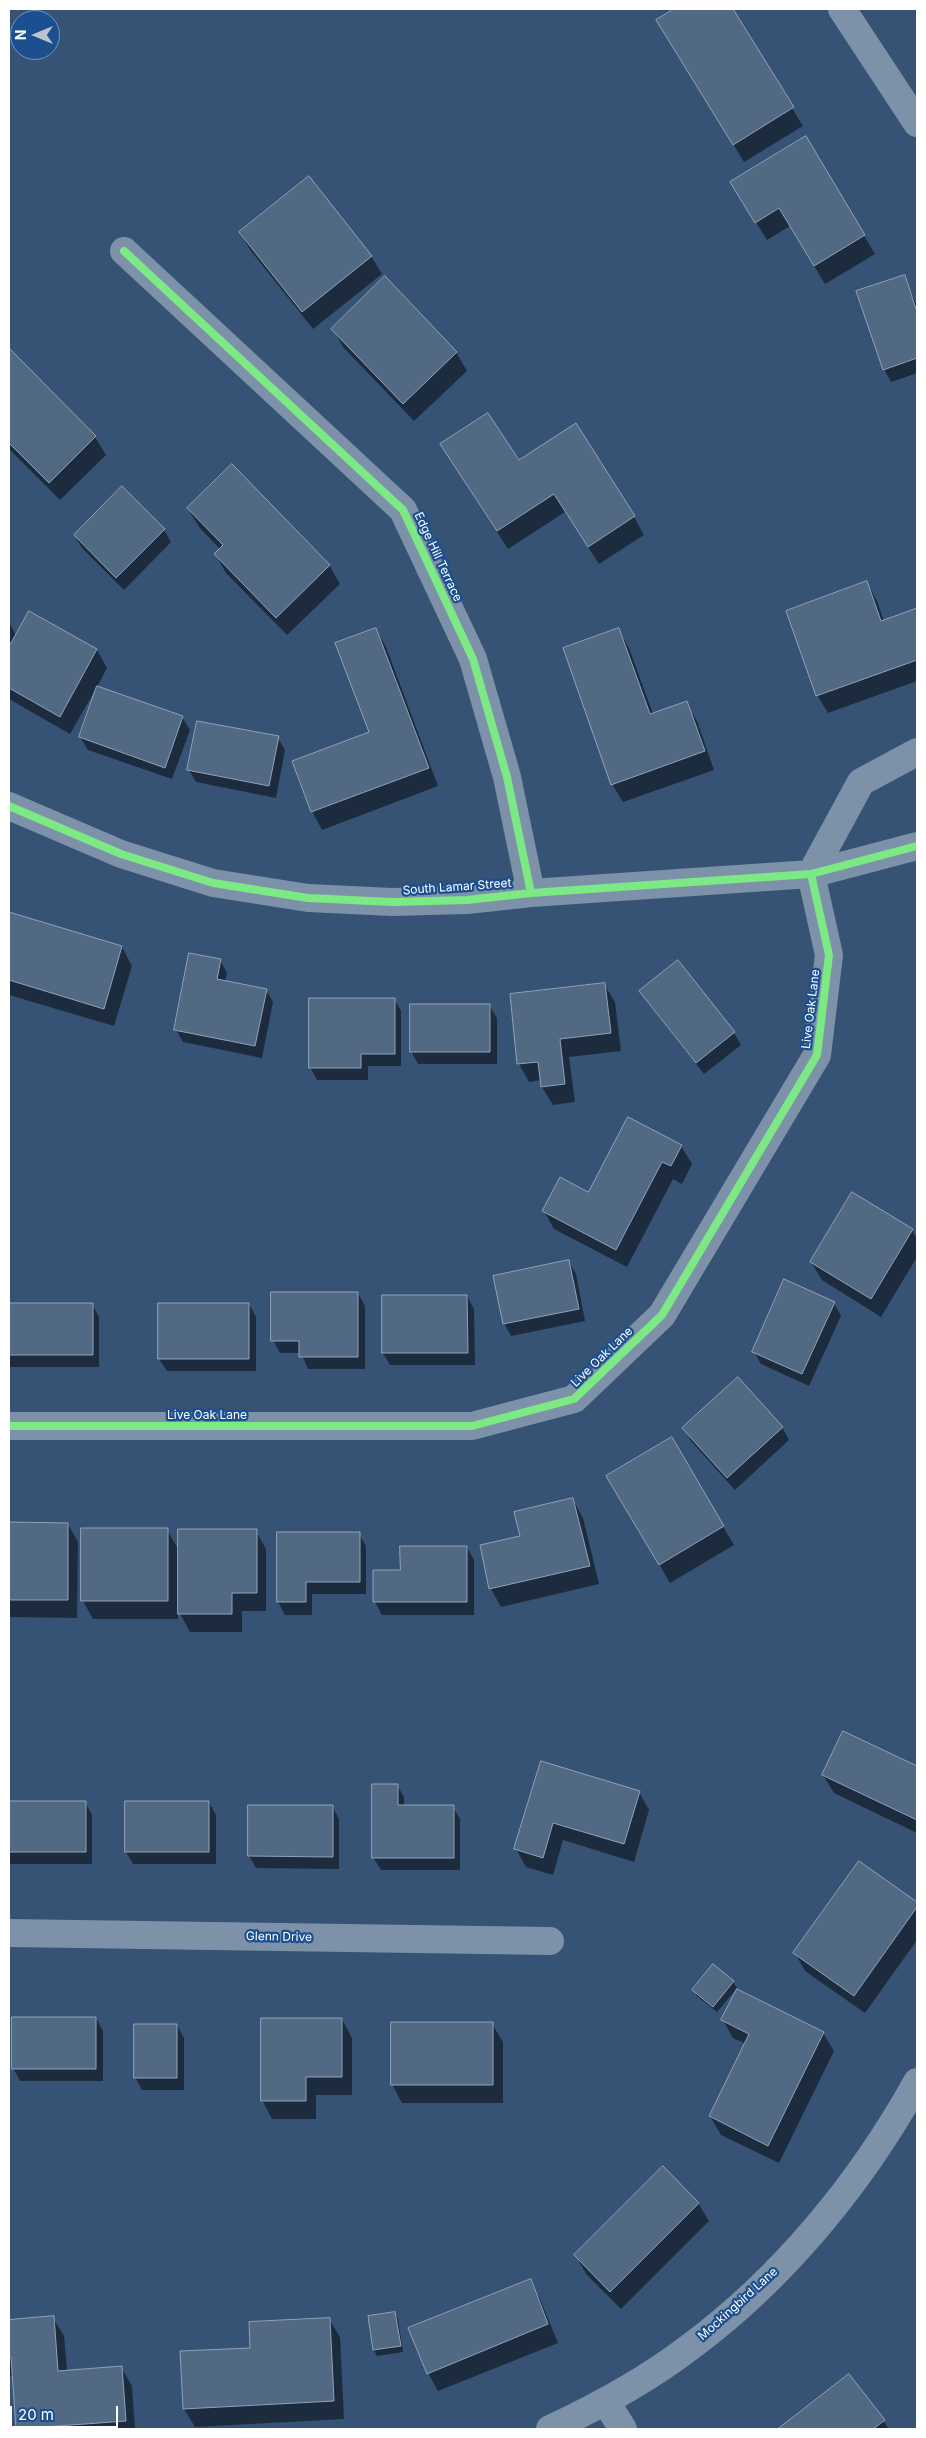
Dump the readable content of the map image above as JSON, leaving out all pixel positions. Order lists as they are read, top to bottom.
{
  "streets": {
    "street": [
      "Edge Hill Terrace",
      "South Lamar Street",
      "Live Oak Lane",
      "Glenn Drive",
      "Mockingbird Lane"
    ]
  },
  "crossings": [
    ["Edge Hill Terrace", "South Lamar Street"],
    ["South Lamar Street", "Live Oak Lane"]
  ],
  "scale_bar": "20 m",
  "north": "left"
}
